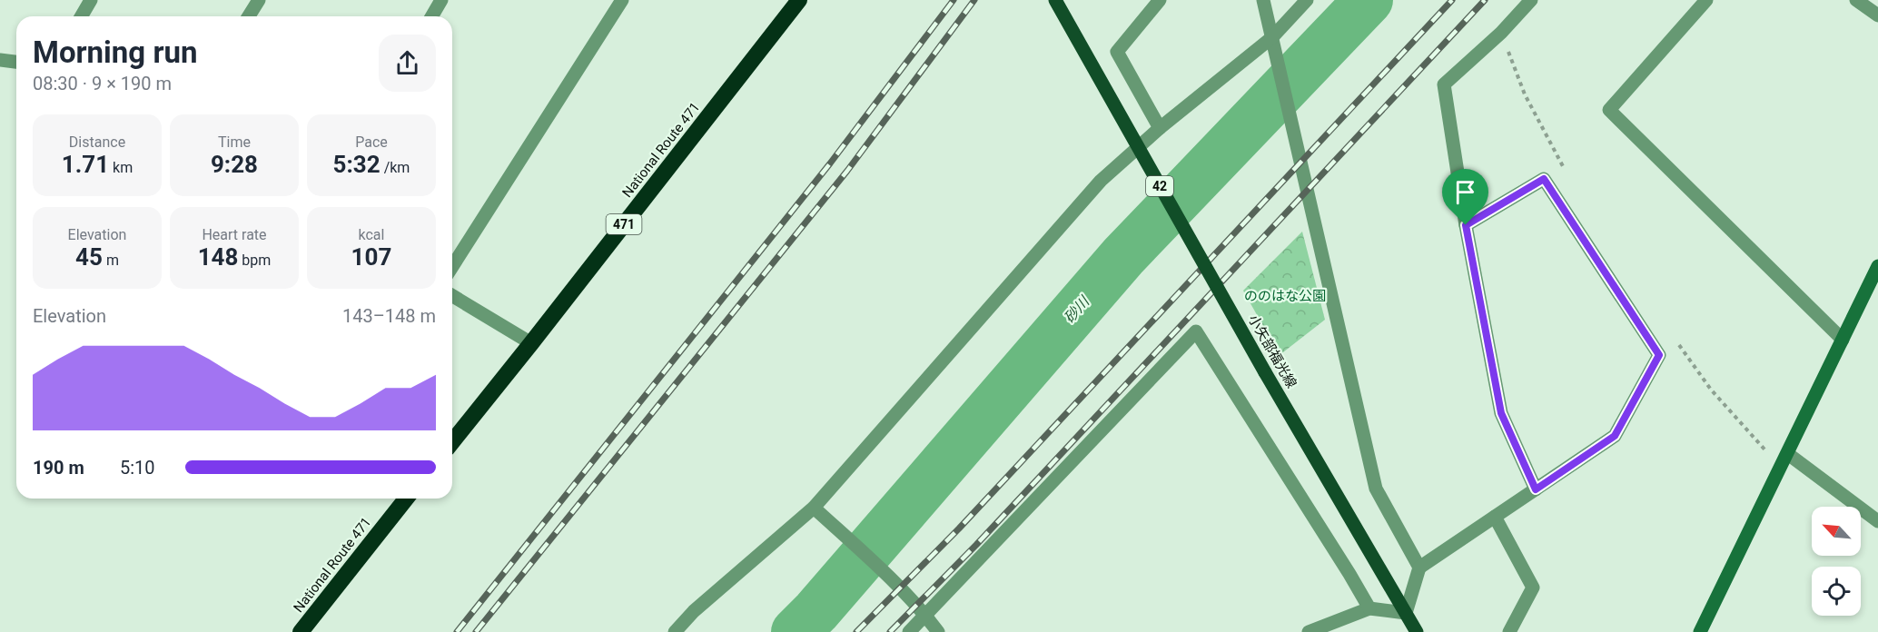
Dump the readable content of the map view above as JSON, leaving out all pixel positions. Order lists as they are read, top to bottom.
{
  "streets": {
    "highway": ["National Route 471", "471"],
    "main road": ["42", "小矢部福光線"]
  },
  "water": ["砂川"],
  "parks": ["ののはな公園"],
  "north": "top left",
  "page": {
    "heading": ["Morning run", "08:30 · 9 × 190 m"],
    "stats": [
      ["Distance", "1.71 km"],
      ["Time", "9:28"],
      ["Pace", "5:32 /km"],
      ["Elevation", "45 m"],
      ["Heart rate", "148 bpm"],
      ["kcal", "107"]
    ],
    "chart": ["Elevation", "143–148 m"],
    "list": [
      {
        "name": "190 m",
        "note": "5:10"
      }
    ]
  }
}
